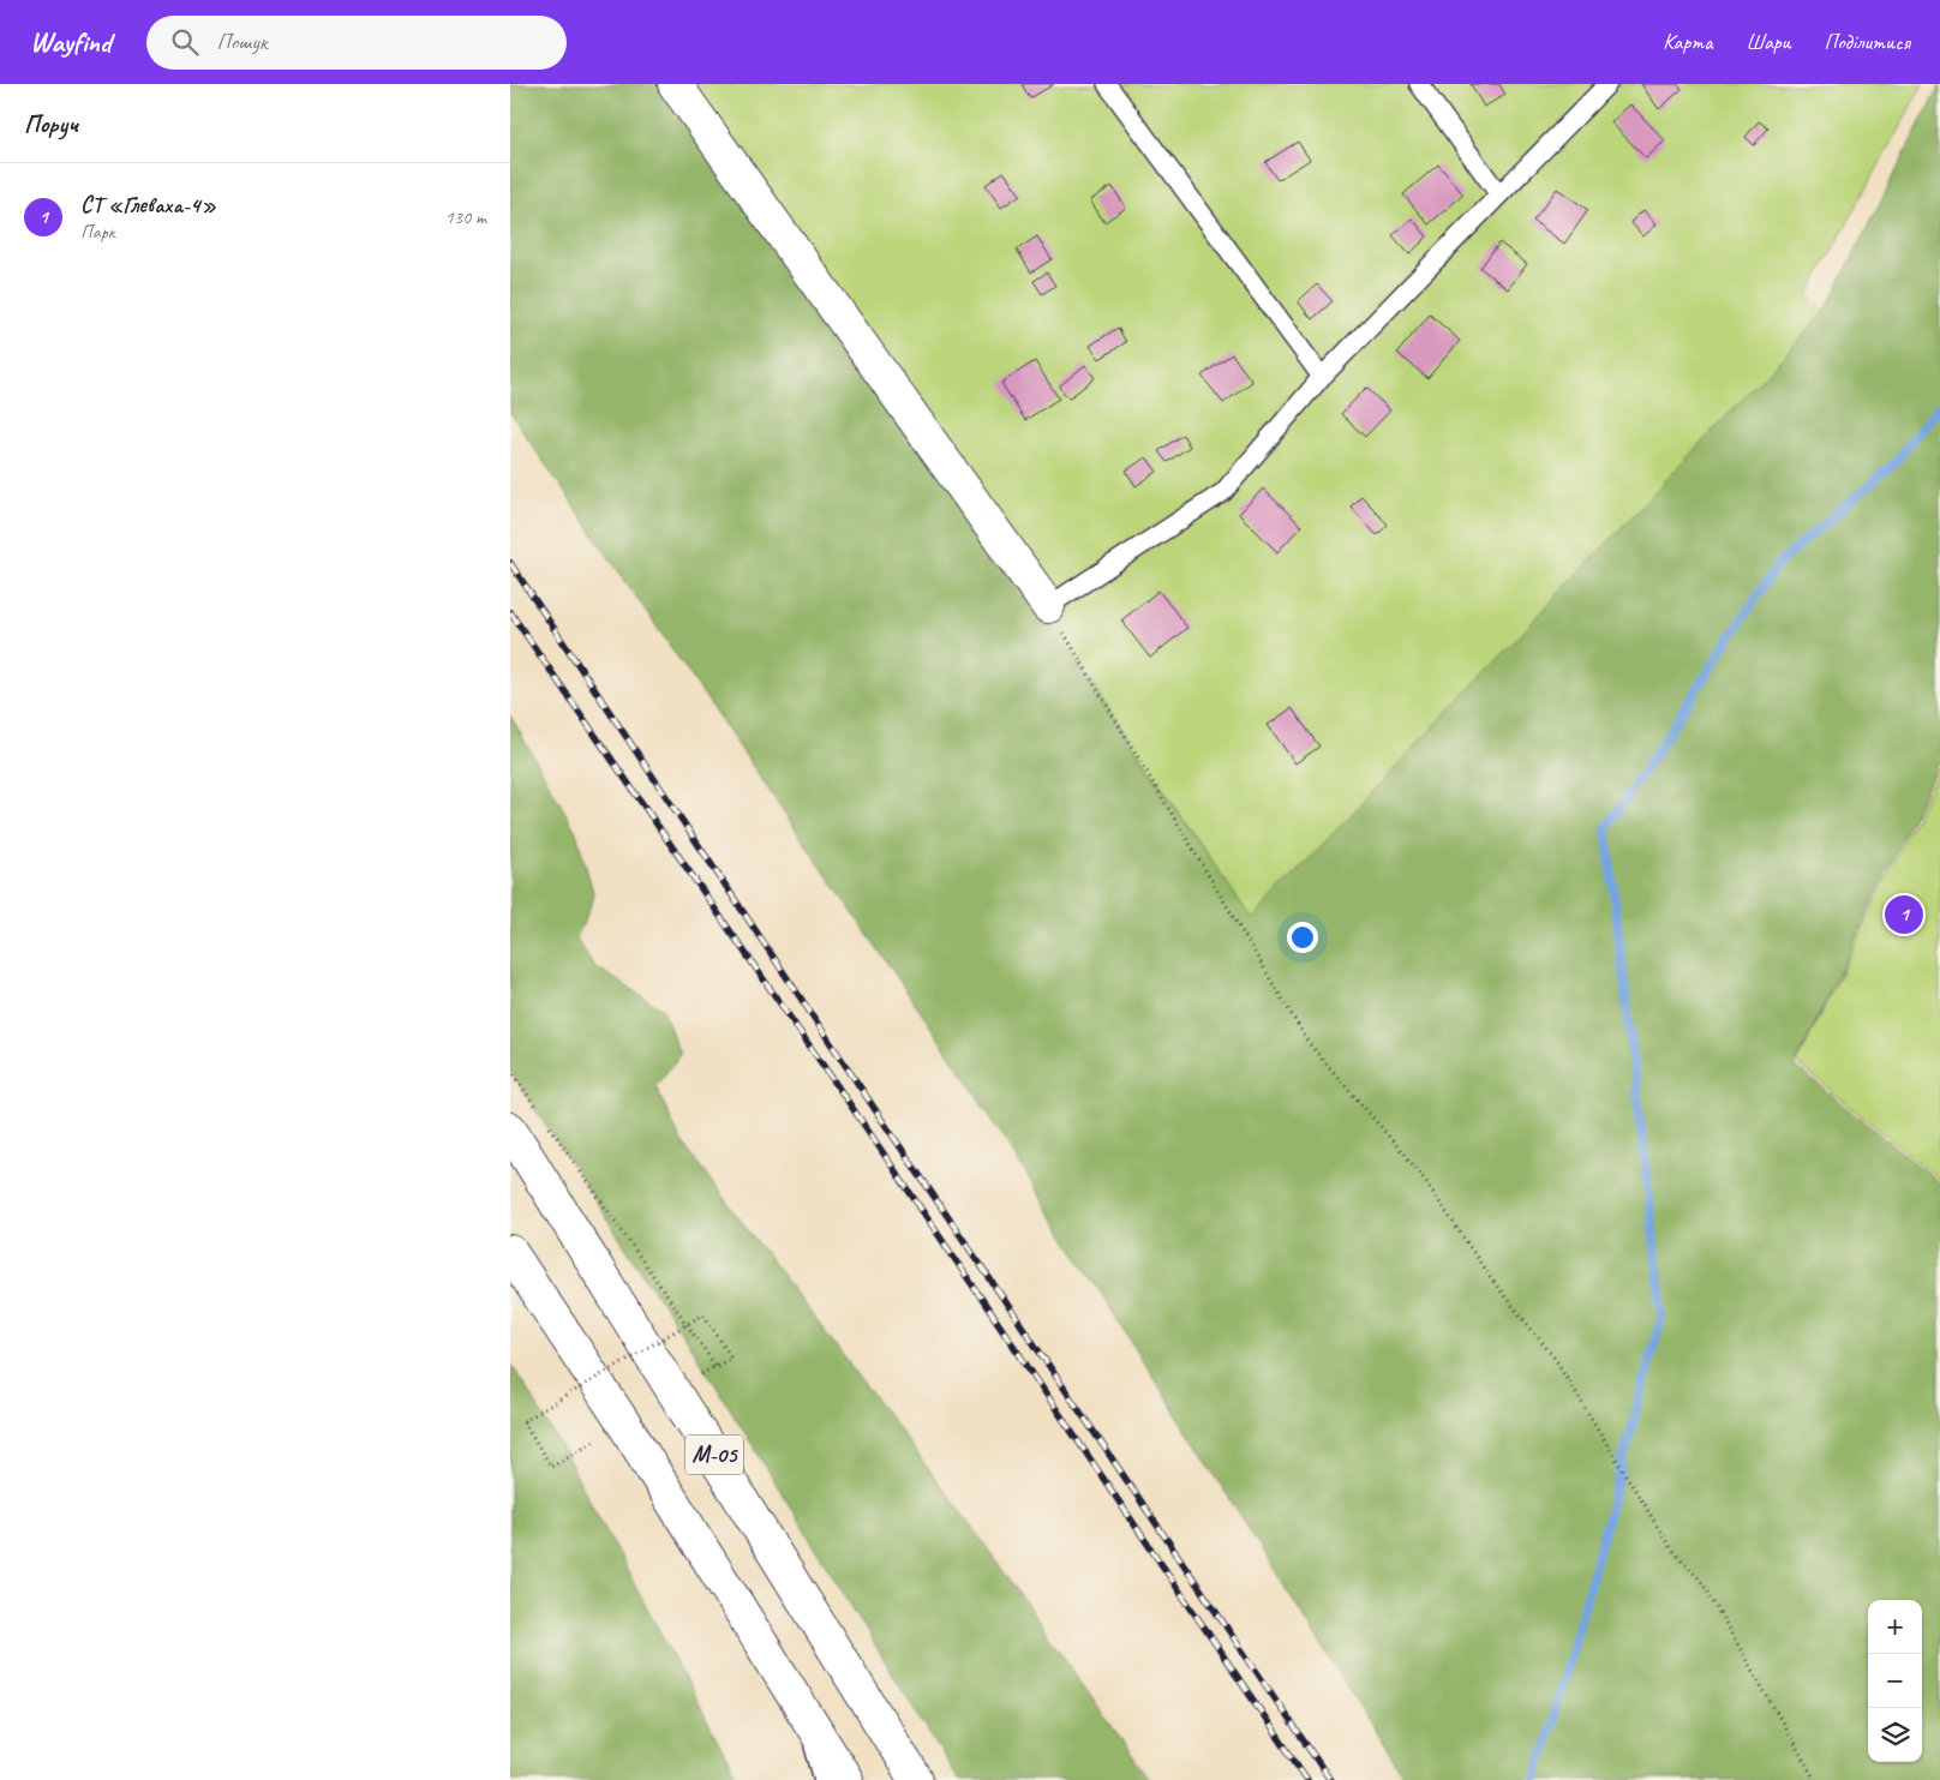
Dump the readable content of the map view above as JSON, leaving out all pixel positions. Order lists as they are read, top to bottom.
{
  "streets": {
    "main road": ["М-05"]
  },
  "page": {
    "header": "Wayfind",
    "search": "Пошук",
    "nav": ["Карта", "Шари", "Поділитися"],
    "heading": "Поруч",
    "list": [
      {
        "mark": "1",
        "name": "СТ «Глеваха-4»",
        "note": "Парк",
        "value": "130 m"
      }
    ],
    "pins": "1",
    "map_buttons": ["+", "−"]
  }
}
